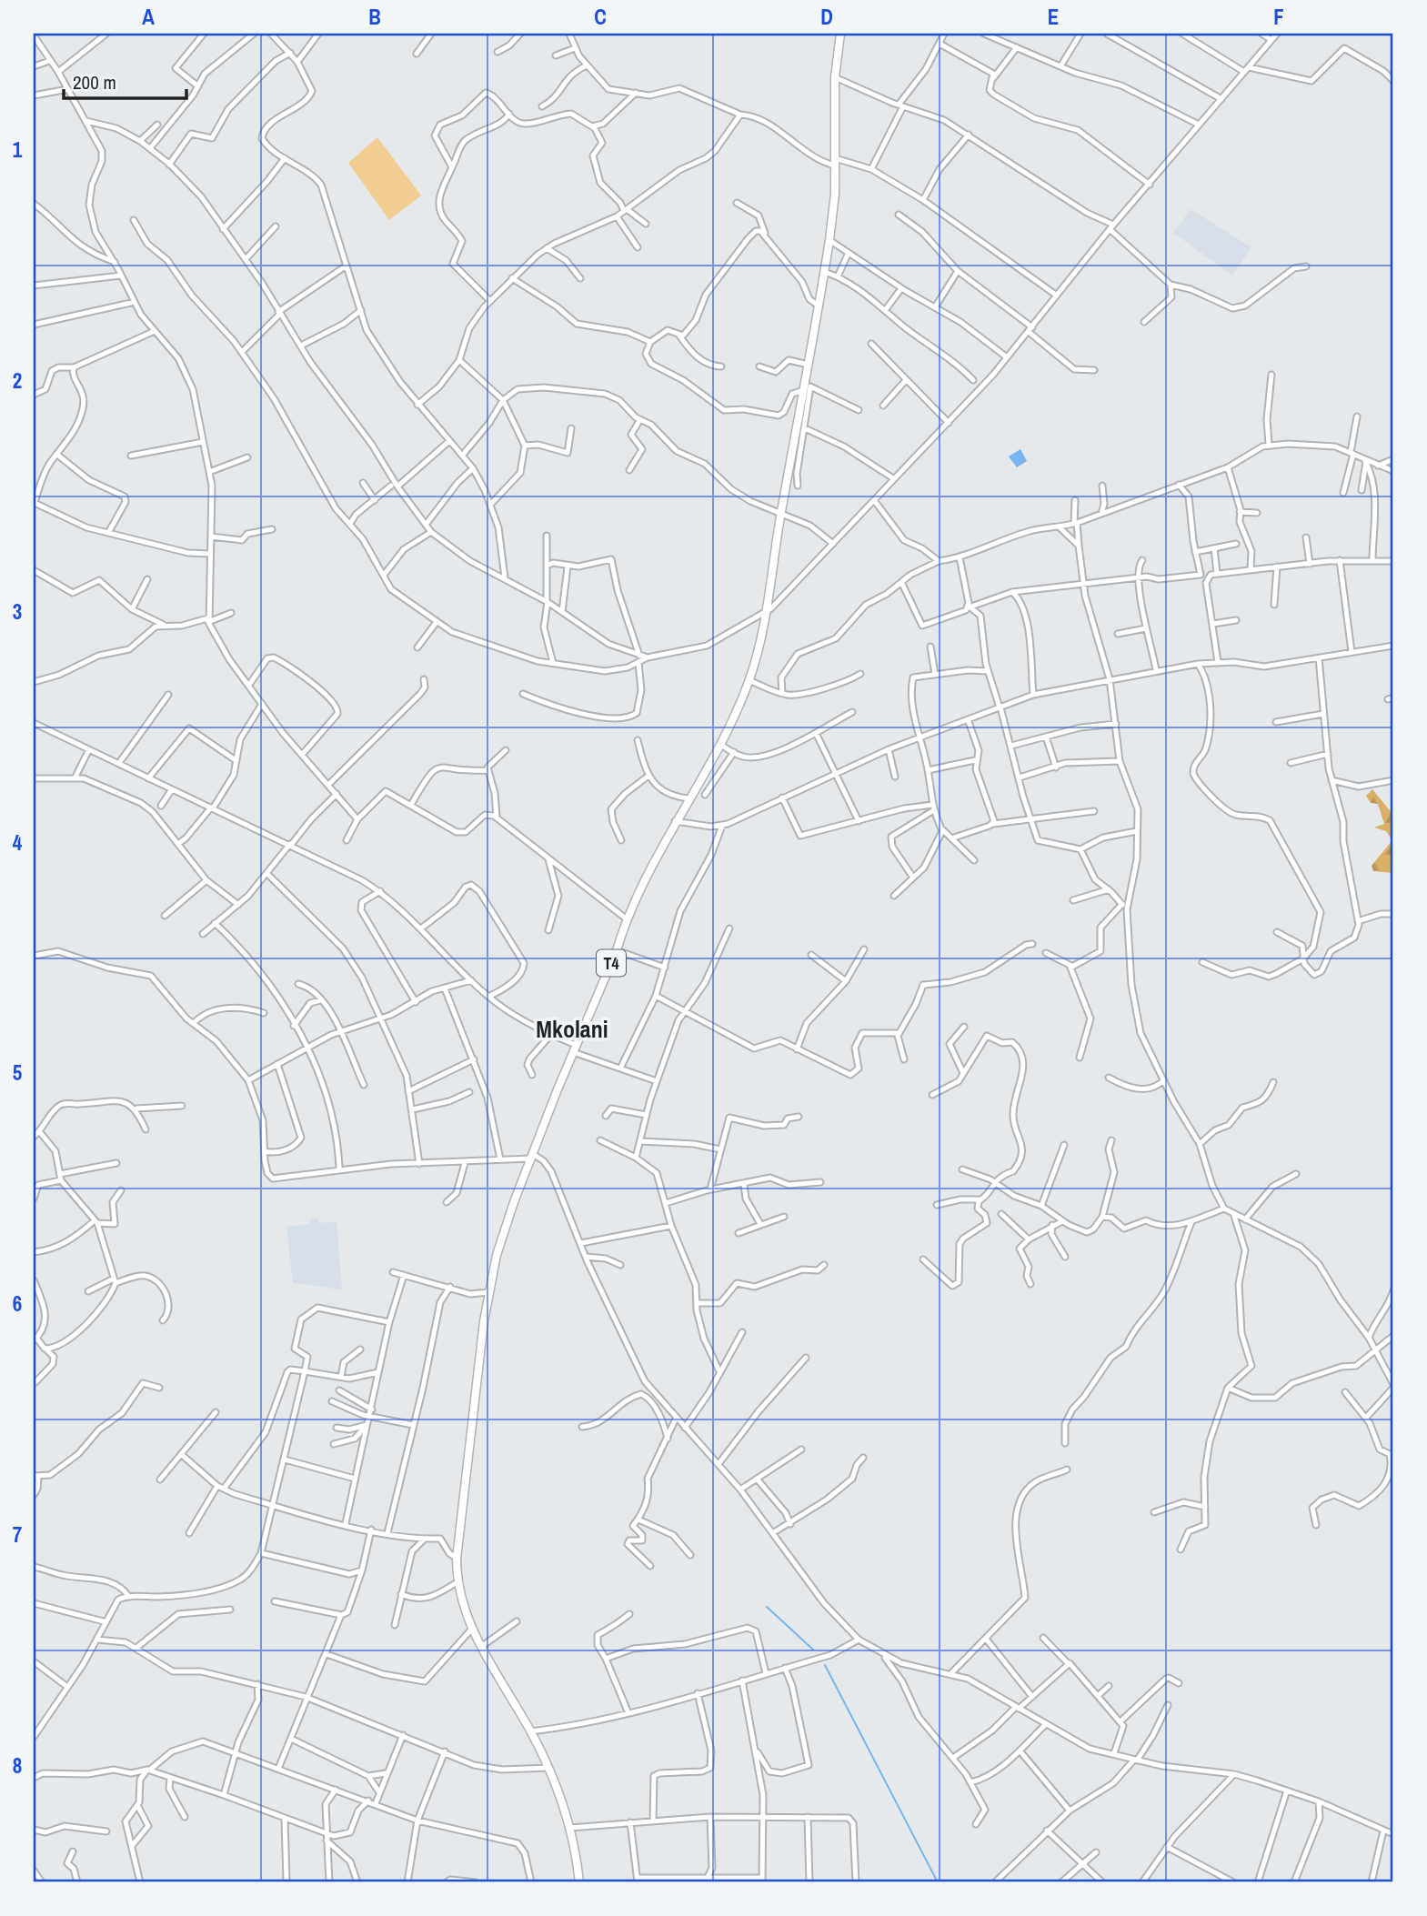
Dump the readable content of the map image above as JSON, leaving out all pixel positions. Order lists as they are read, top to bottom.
{
  "streets": {
    "highway": ["T4"]
  },
  "districts": ["Mkolani"],
  "scale_bar": "200 m",
  "grid": {
    "columns": [
      "A",
      "B",
      "C",
      "D",
      "E",
      "F"
    ],
    "rows": [
      "1",
      "2",
      "3",
      "4",
      "5",
      "6",
      "7",
      "8"
    ]
  }
}
